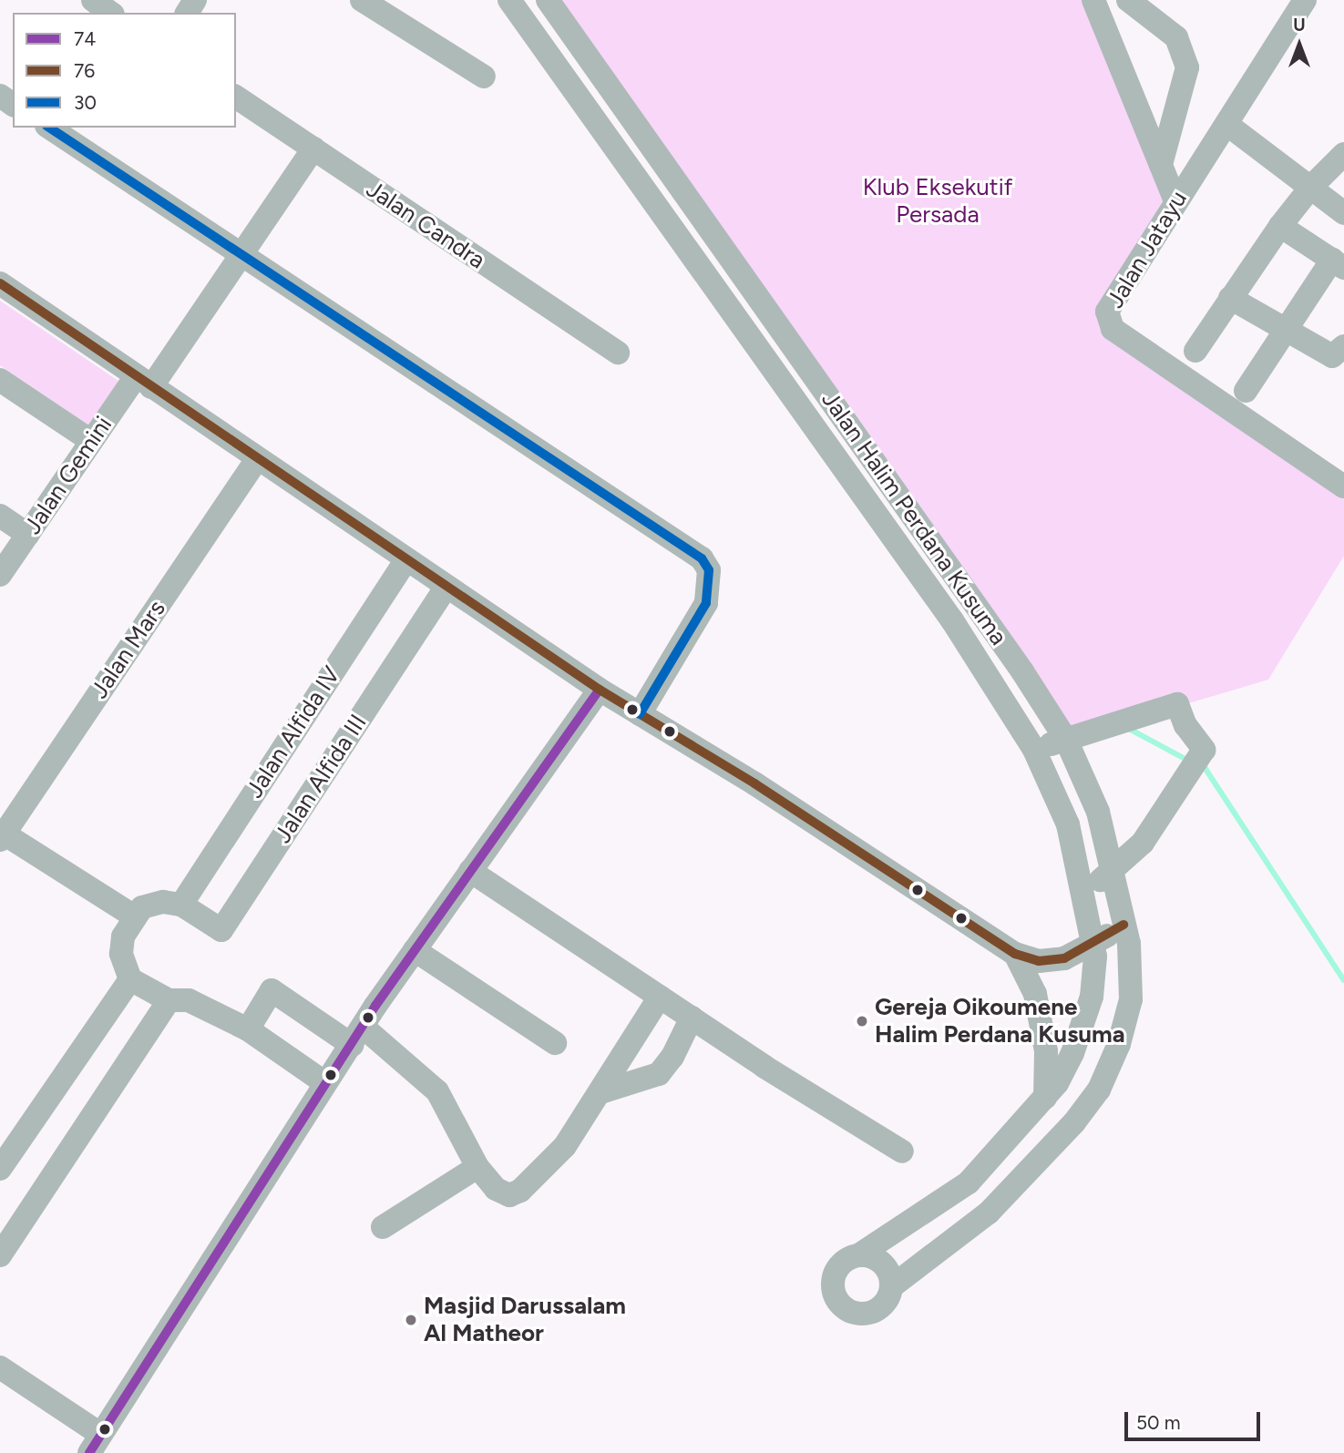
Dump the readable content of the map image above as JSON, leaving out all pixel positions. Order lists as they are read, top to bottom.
{
  "streets": {
    "street": [
      "Jalan Candra",
      "Jalan Jatayu",
      "Jalan Gemini",
      "Jalan Halim Perdana Kusuma",
      "Jalan Mars",
      "Jalan Alfida IV",
      "Jalan Alfida III"
    ]
  },
  "crossings": [
    ["Jalan Candra", "Jalan Gemini"],
    ["Jalan Alfida IV", "Jalan Alfida III"]
  ],
  "parks": ["Klub Eksekutif Persada"],
  "places": ["Gereja Oikoumene Halim Perdana Kusuma", "Masjid Darussalam Al Matheor"],
  "lines": ["transit line 30", "transit line 76", "transit line 74"],
  "legend": ["74", "76", "30"],
  "scale_bar": "50 m",
  "north": "top"
}
